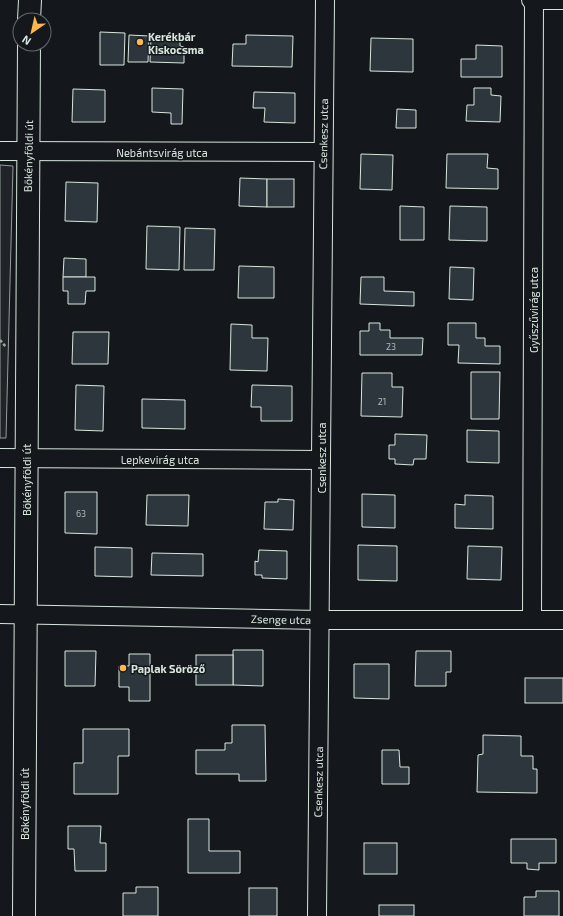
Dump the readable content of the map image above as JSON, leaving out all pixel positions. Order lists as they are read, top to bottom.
{
  "streets": {
    "street": [
      "Csenkesz utca",
      "Nebántsvirág utca",
      "Bökényföldi út",
      "Gyűszűvirág utca",
      "Lepkevirág utca",
      "Zsenge utca"
    ]
  },
  "crossings": [
    ["Csenkesz utca", "Nebántsvirág utca"],
    ["Csenkesz utca", "Lepkevirág utca"],
    ["Csenkesz utca", "Zsenge utca"],
    ["Nebántsvirág utca", "Bökényföldi út"],
    ["Bökényföldi út", "Lepkevirág utca"],
    ["Bökényföldi út", "Zsenge utca"],
    ["Gyűszűvirág utca", "Zsenge utca"]
  ],
  "places": ["Kerékbár Kiskocsma", "Paplak Söröző"],
  "house_numbers": ["23", "21", "63"],
  "north": "bottom left"
}
